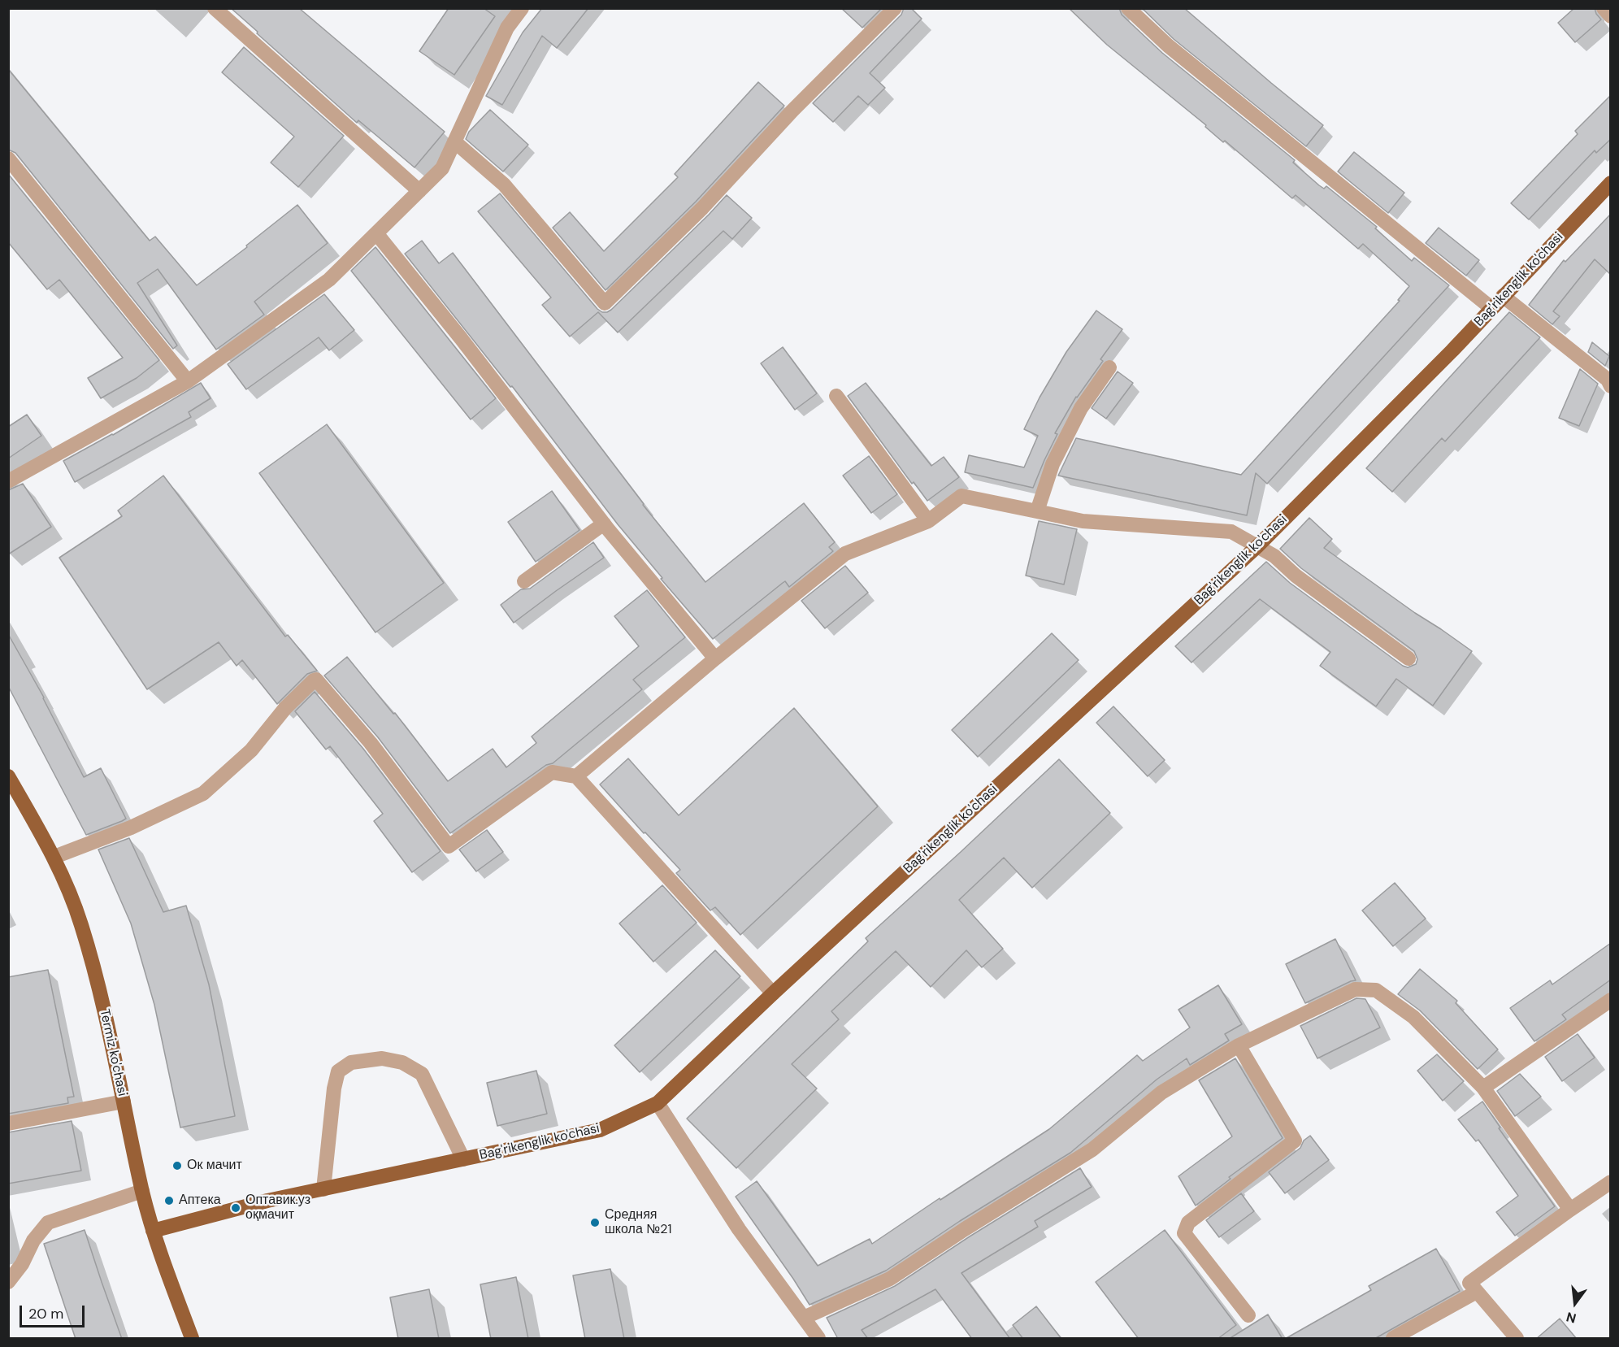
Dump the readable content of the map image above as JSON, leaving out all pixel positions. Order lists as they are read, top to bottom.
{
  "streets": {
    "main road": ["Bag'rikenglik ko'chasi", "Termiz ko'chasi"]
  },
  "crossings": [
    ["Bag'rikenglik ko'chasi", "Termiz ko'chasi"]
  ],
  "places": [
    "Ок мачит",
    "Аптека",
    "Оптавик.уз оқмачит",
    "Средняя школа №21"
  ],
  "scale_bar": "20 m",
  "north": "bottom"
}
